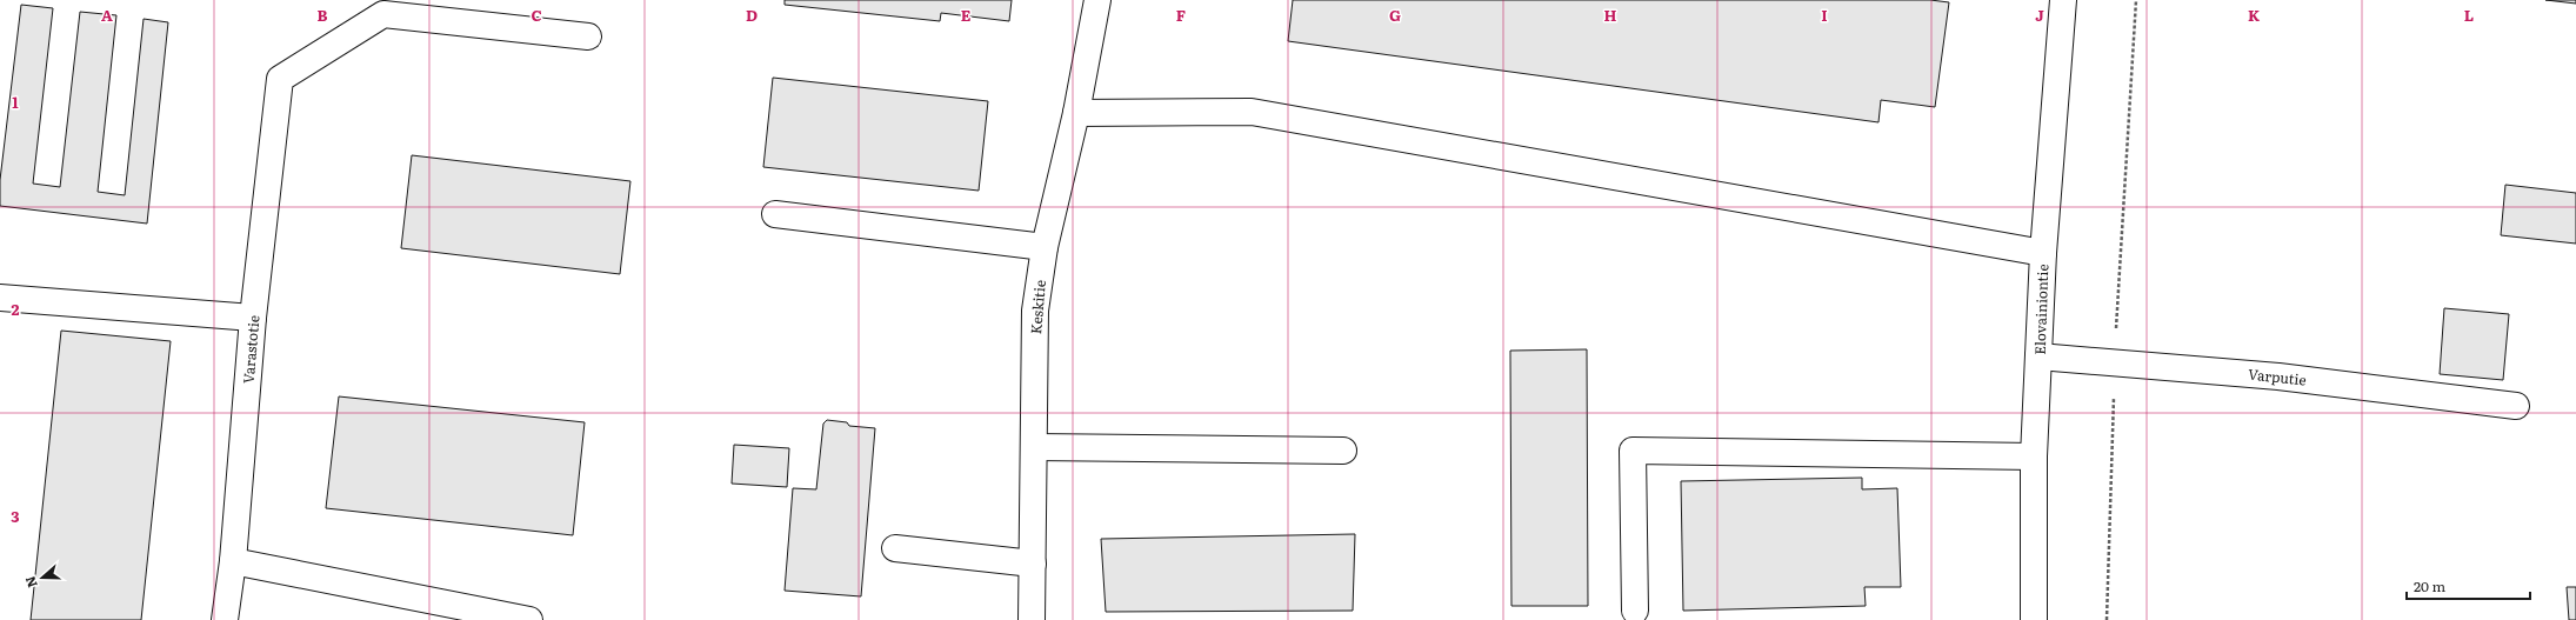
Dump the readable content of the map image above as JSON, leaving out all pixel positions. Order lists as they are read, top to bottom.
{
  "streets": {
    "street": [
      "Keskitie",
      "Elovainiontie",
      "Varastotie",
      "Varputie"
    ]
  },
  "crossings": [
    ["Elovainiontie", "Varputie"]
  ],
  "scale_bar": "20 m",
  "north": "left",
  "grid": {
    "columns": [
      "A",
      "B",
      "C",
      "D",
      "E",
      "F",
      "G",
      "H",
      "I",
      "J",
      "K",
      "L"
    ],
    "rows": ["1", "2", "3"]
  }
}
